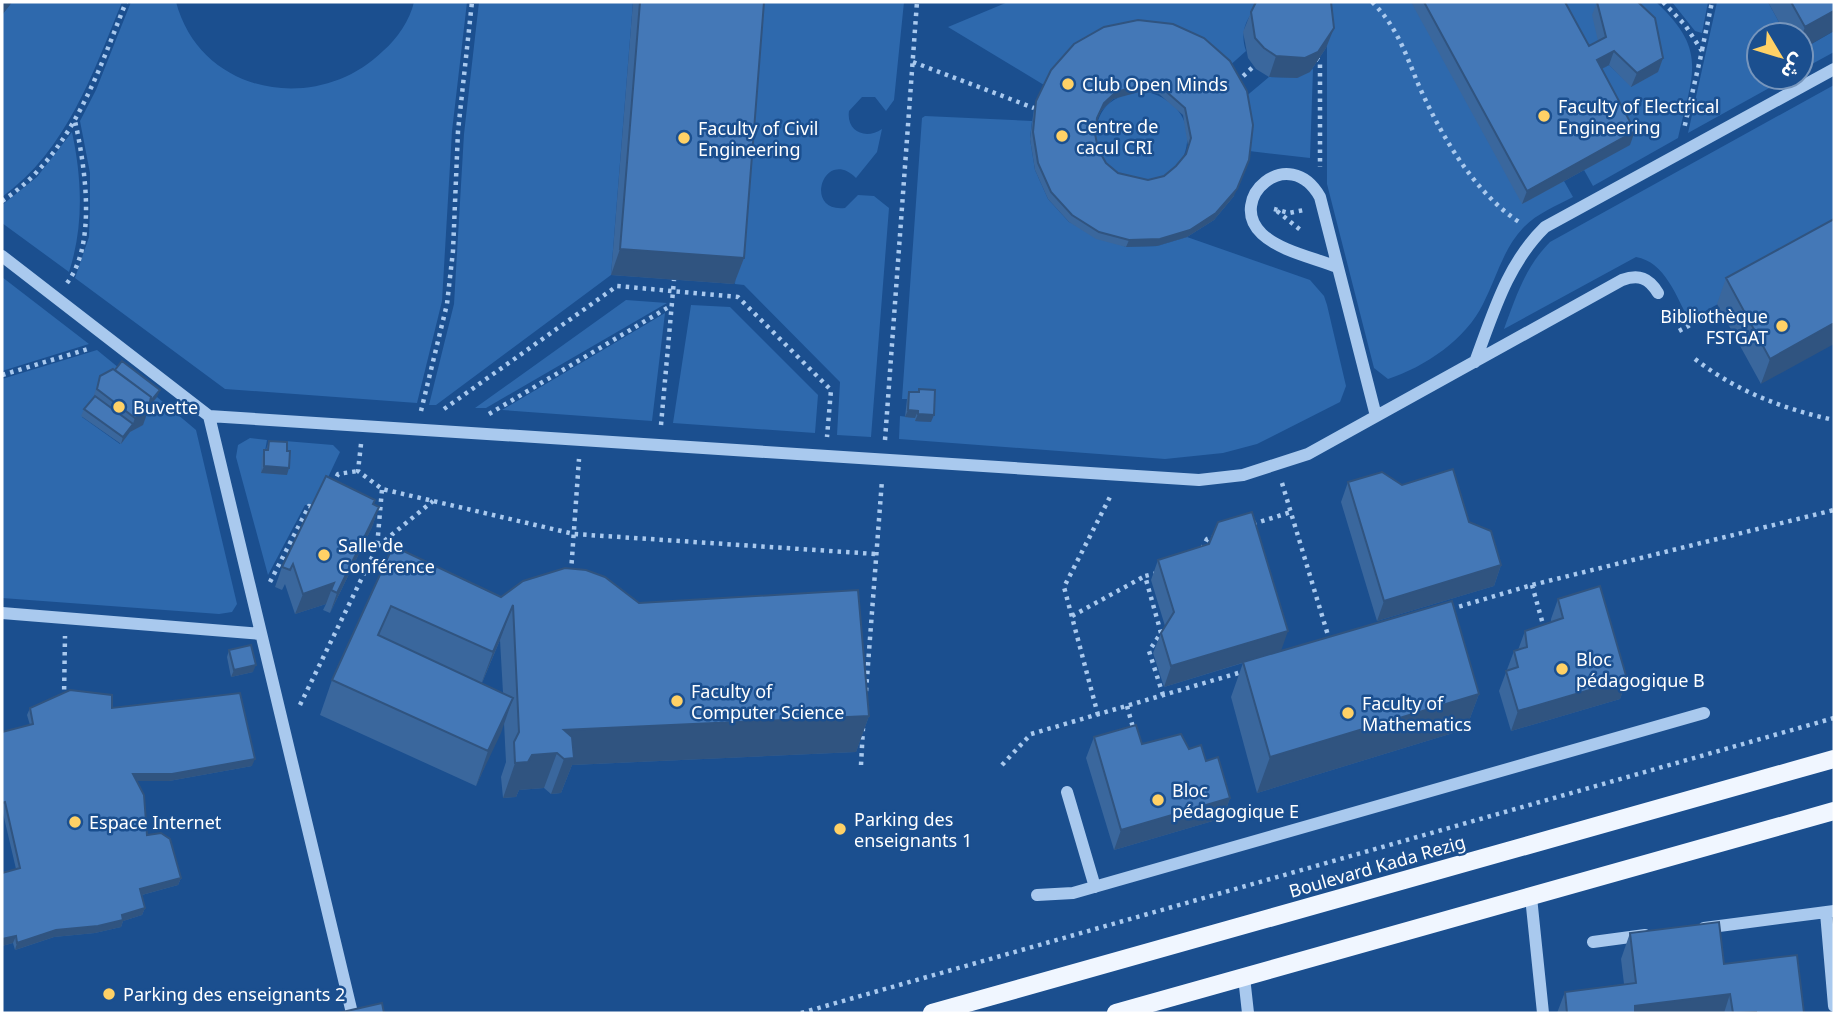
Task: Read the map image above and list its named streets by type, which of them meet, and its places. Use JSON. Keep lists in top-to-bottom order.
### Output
{
  "streets": {
    "main road": ["Boulevard Kada Rezig"]
  },
  "places": [
    "Club Open Minds",
    "Faculty of Electrical Engineering",
    "Centre de cacul CRI",
    "Faculty of Civil Engineering",
    "Bibliothèque FSTGAT",
    "Buvette",
    "Salle de Conférence",
    "Bloc pédagogique B",
    "Faculty of Computer Science",
    "Faculty of Mathematics",
    "Bloc pédagogique E",
    "Espace Internet",
    "Parking des enseignants 1",
    "Parking des enseignants 2"
  ],
  "north": "bottom right"
}
